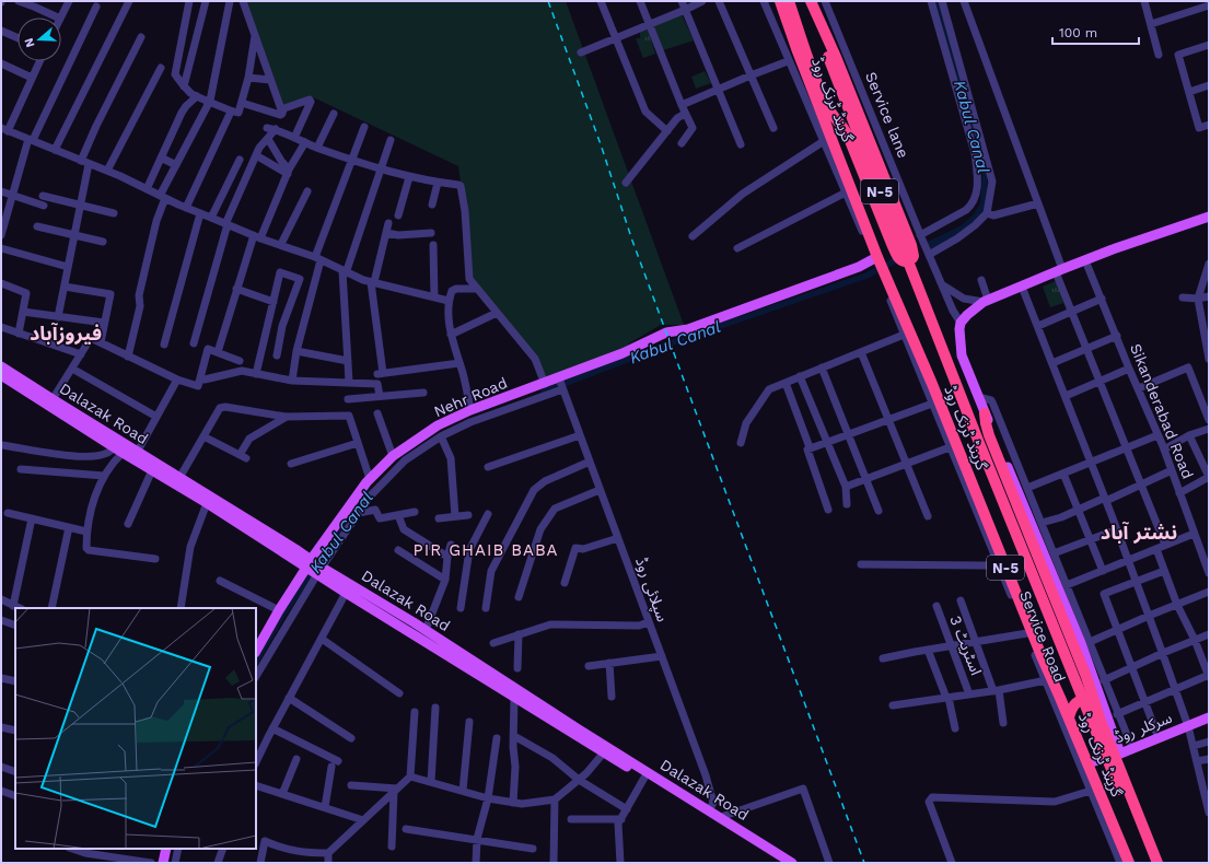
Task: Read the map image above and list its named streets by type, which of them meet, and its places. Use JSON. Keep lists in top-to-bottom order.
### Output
{
  "streets": {
    "highway": ["گرینڈ ٹرنک روڈ", "N-5"],
    "main road": ["Nehr Road", "Dalazak Road", "سرکلر روڈ"],
    "street": [
      "Service lane",
      "Sikanderabad Road",
      "سپلائی روڈ",
      "Service Road",
      "اسٹریٹ 3"
    ]
  },
  "crossings": [
    ["گرینڈ ٹرنک روڈ", "Nehr Road"],
    ["گرینڈ ٹرنک روڈ", "Service Road"],
    ["گرینڈ ٹرنک روڈ", "سرکلر روڈ"],
    ["Nehr Road", "Dalazak Road"],
    ["Nehr Road", "سپلائی روڈ"],
    ["Dalazak Road", "سپلائی روڈ"]
  ],
  "districts": ["فیروزآباد", "نشتر آباد", "PIR GHAIB BABA"],
  "water": ["Kabul Canal"],
  "scale_bar": "100 m",
  "north": "left"
}
